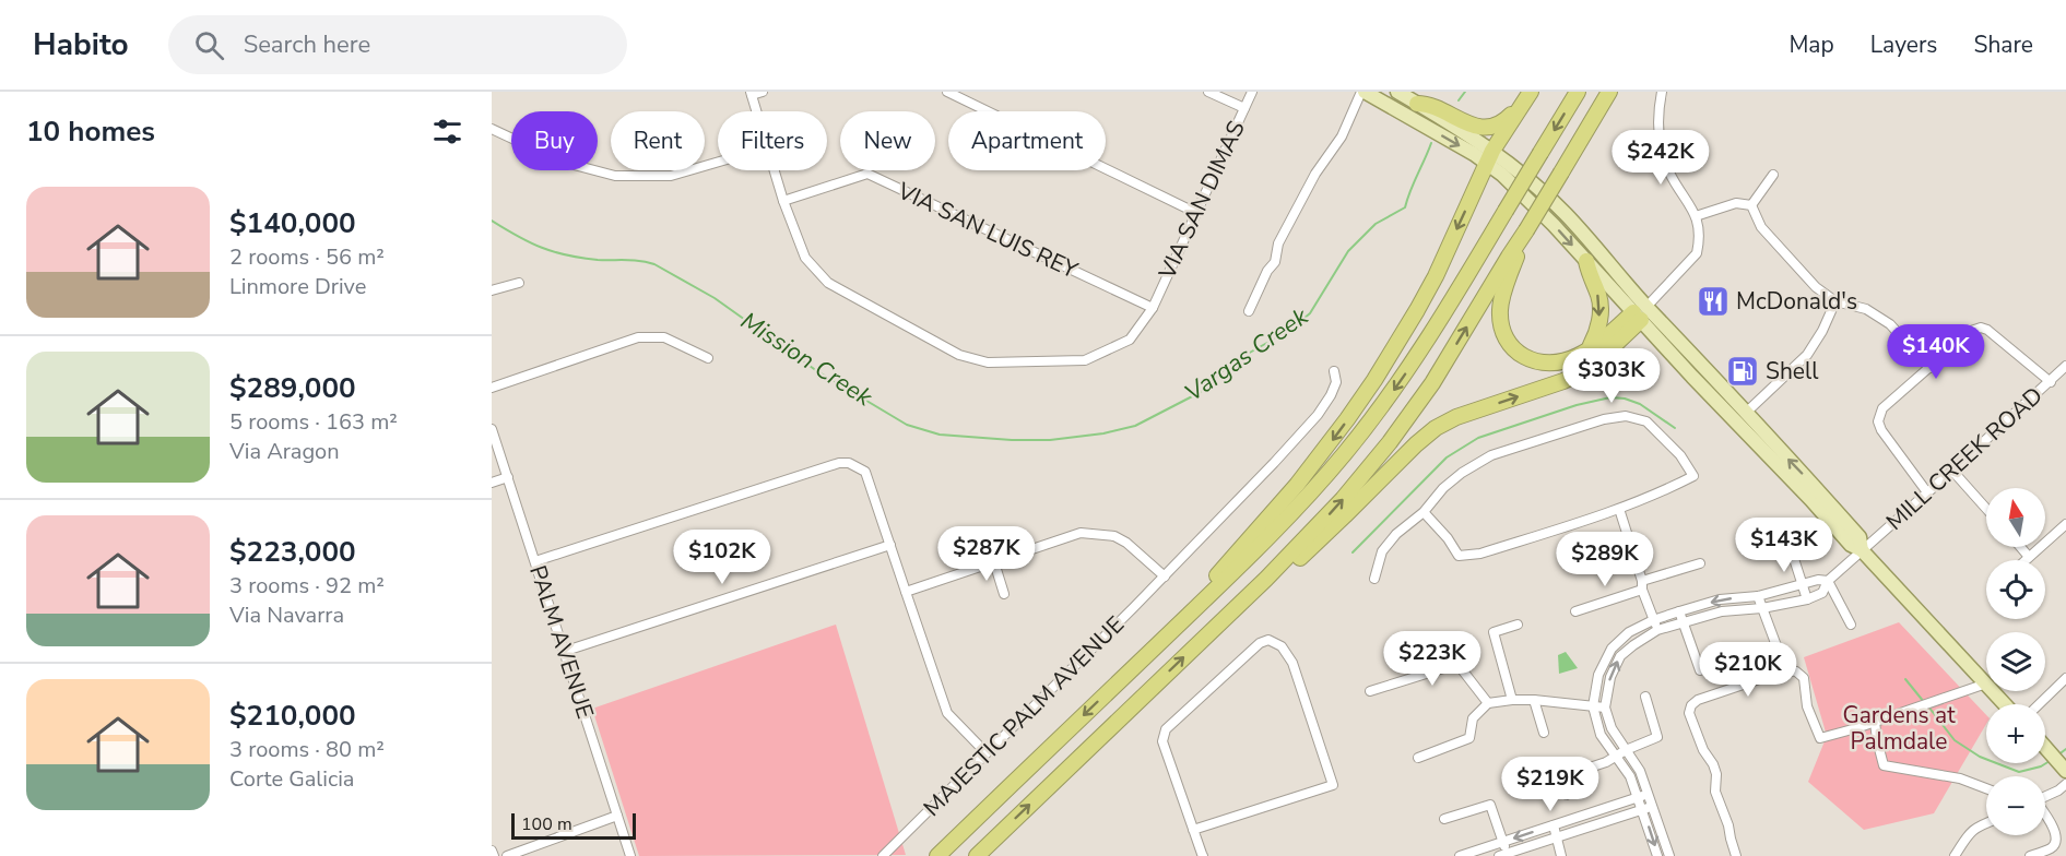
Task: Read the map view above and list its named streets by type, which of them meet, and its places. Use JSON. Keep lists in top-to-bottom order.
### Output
{
  "streets": {
    "street": [
      "VIA SAN DIMAS",
      "VIA SAN LUIS REY",
      "MILL CREEK ROAD",
      "PALM AVENUE",
      "MAJESTIC PALM AVENUE"
    ]
  },
  "crossings": [
    ["VIA SAN DIMAS", "VIA SAN LUIS REY"]
  ],
  "water": ["Vargas Creek", "Mission Creek"],
  "parks": ["Gardens at Palmdale"],
  "places": {
    "restaurant": ["McDonald's"],
    "fuel station": ["Shell"]
  },
  "scale_bar": "100 m",
  "north": "top",
  "page": {
    "header": "Habito",
    "search": "Search here",
    "nav": ["Map", "Layers", "Share"],
    "heading": "10 homes",
    "chip": [
      "Buy",
      "Rent",
      "Filters",
      "New",
      "Apartment"
    ],
    "price": [
      "$242K",
      "$140K",
      "$303K",
      "$143K",
      "$287K",
      "$102K",
      "$289K",
      "$223K",
      "$210K",
      "$219K"
    ],
    "list": [
      {
        "name": "$140,000",
        "note": "2 rooms · 56 m² · Linmore Drive"
      },
      {
        "name": "$289,000",
        "note": "5 rooms · 163 m² · Via Aragon"
      },
      {
        "name": "$223,000",
        "note": "3 rooms · 92 m² · Via Navarra"
      },
      {
        "name": "$210,000",
        "note": "3 rooms · 80 m² · Corte Galicia"
      }
    ],
    "map_buttons": ["+", "−"],
    "scale": "100 m"
  }
}
